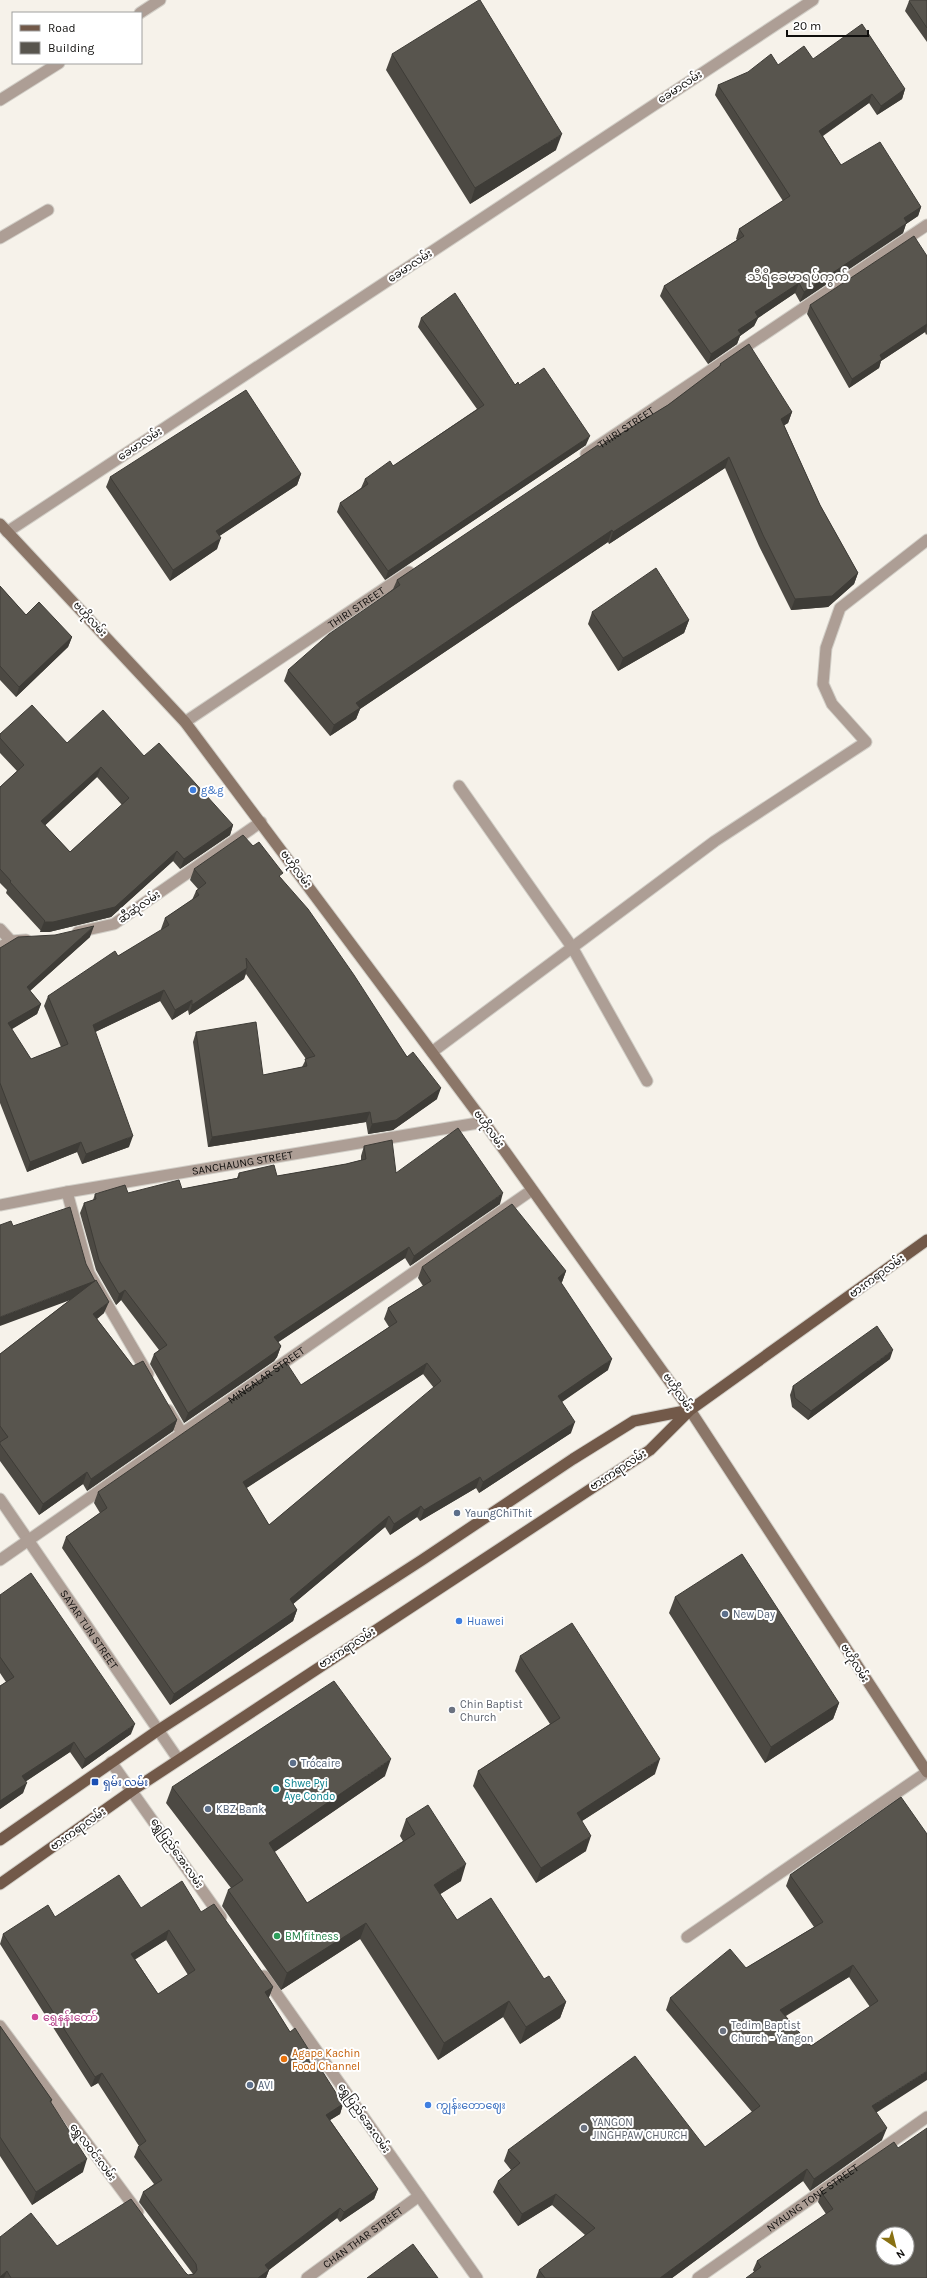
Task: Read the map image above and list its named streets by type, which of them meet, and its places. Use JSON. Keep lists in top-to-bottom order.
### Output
{
  "streets": {
    "main road": ["ဗဟိုလမ်း", "ဗားကရာလမ်း"],
    "street": [
      "ခေမာလမ်း",
      "THIRI STREET",
      "ဆီဆုံလမ်း",
      "SANCHAUNG STREET",
      "MINGALAR STREET",
      "SAYAR TUN STREET",
      "ရွှေပြည်အေးလမ်း",
      "ရွှေလဝင်းလမ်း",
      "NYAUNG TONE STREET",
      "CHAN THAR STREET"
    ]
  },
  "crossings": [
    ["ခေမာလမ်း", "ဗဟိုလမ်း"],
    ["THIRI STREET", "ဗဟိုလမ်း"],
    ["ဗဟိုလမ်း", "ဆီဆုံလမ်း"],
    ["ဗဟိုလမ်း", "SANCHAUNG STREET"],
    ["ဗဟိုလမ်း", "ဗားကရာလမ်း"],
    ["ဗဟိုလမ်း", "MINGALAR STREET"],
    ["ဗားကရာလမ်း", "SAYAR TUN STREET"],
    ["ဗားကရာလမ်း", "ရွှေပြည်အေးလမ်း"],
    ["MINGALAR STREET", "SAYAR TUN STREET"],
    ["ရွှေပြည်အေးလမ်း", "CHAN THAR STREET"]
  ],
  "districts": ["သီရိခေမာရပ်ကွက်"],
  "places": {
    "other": [
      "g&g",
      "YaungChiThit",
      "New Day",
      "Huawei",
      "Chin Baptist Church",
      "Trócaire",
      "Shwe Pyi Aye Condo",
      "KBZ Bank",
      "BM fitness",
      "ရွှေနန်းတော်",
      "Tedim Baptist Church - Yangon",
      "Agape Kachin Food Channel",
      "AVI",
      "ကျွန်းတောဈေး",
      "YANGON JINGHPAW CHURCH"
    ],
    "transit": ["ရှမ်း လမ်း"]
  },
  "legend": ["Road", "Building"],
  "scale_bar": "20 m",
  "north": "bottom right"
}
